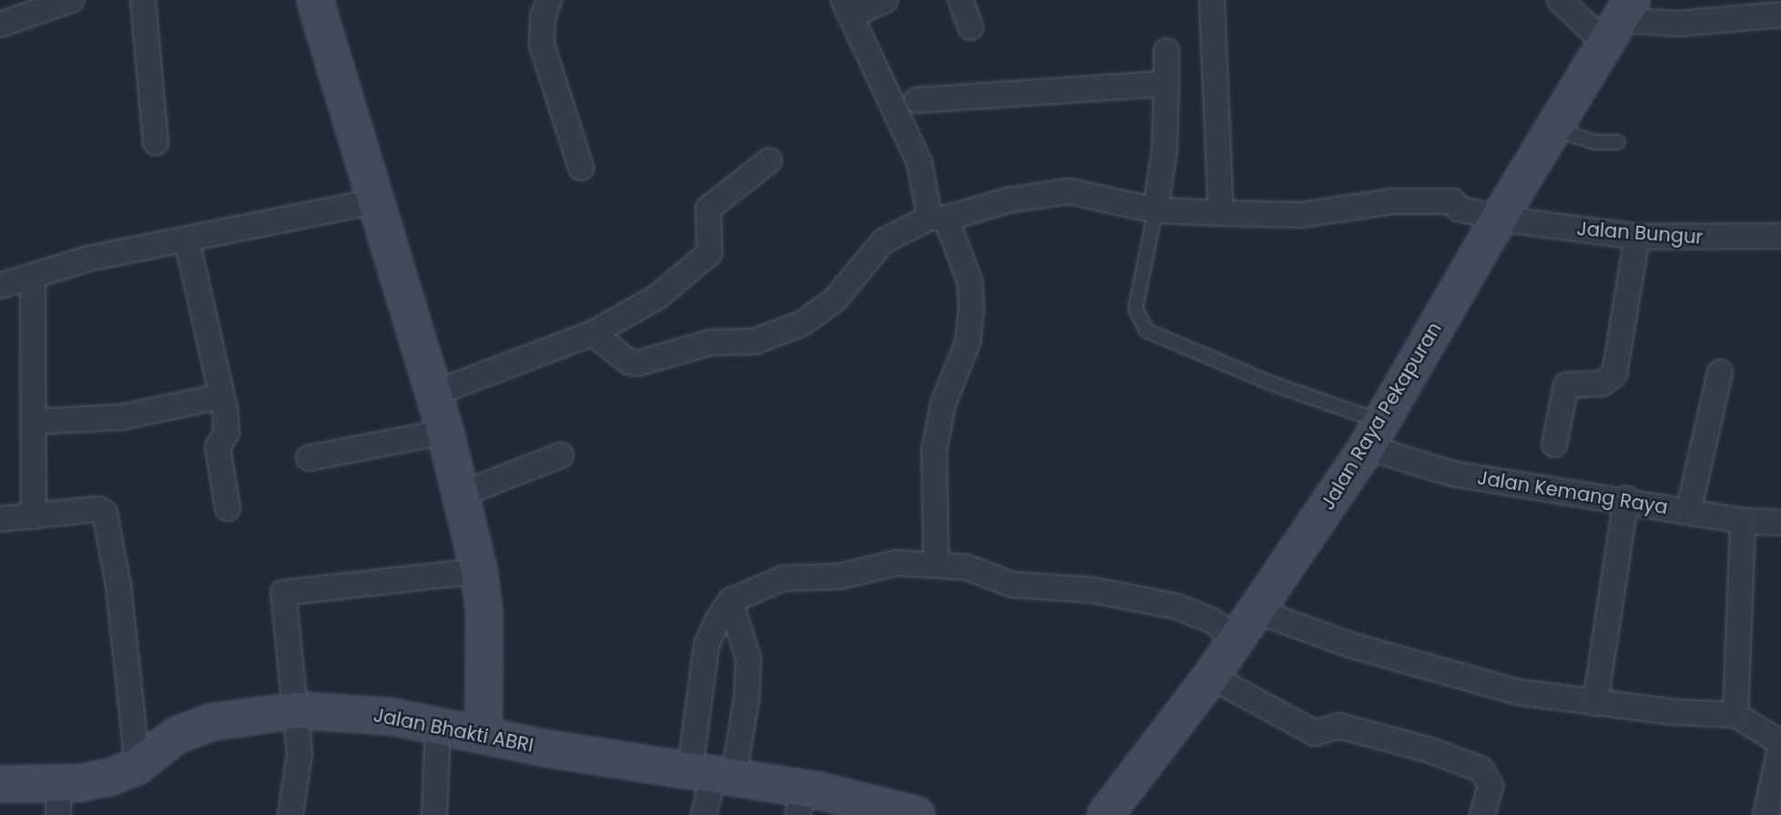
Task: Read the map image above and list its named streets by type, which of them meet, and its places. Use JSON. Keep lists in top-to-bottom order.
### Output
{
  "streets": {
    "street": [
      "Jalan Bungur",
      "Jalan Raya Pekapuran",
      "Jalan Kemang Raya",
      "Jalan Bhakti ABRI"
    ]
  },
  "crossings": [
    ["Jalan Bungur", "Jalan Raya Pekapuran"],
    ["Jalan Raya Pekapuran", "Jalan Kemang Raya"]
  ]
}
